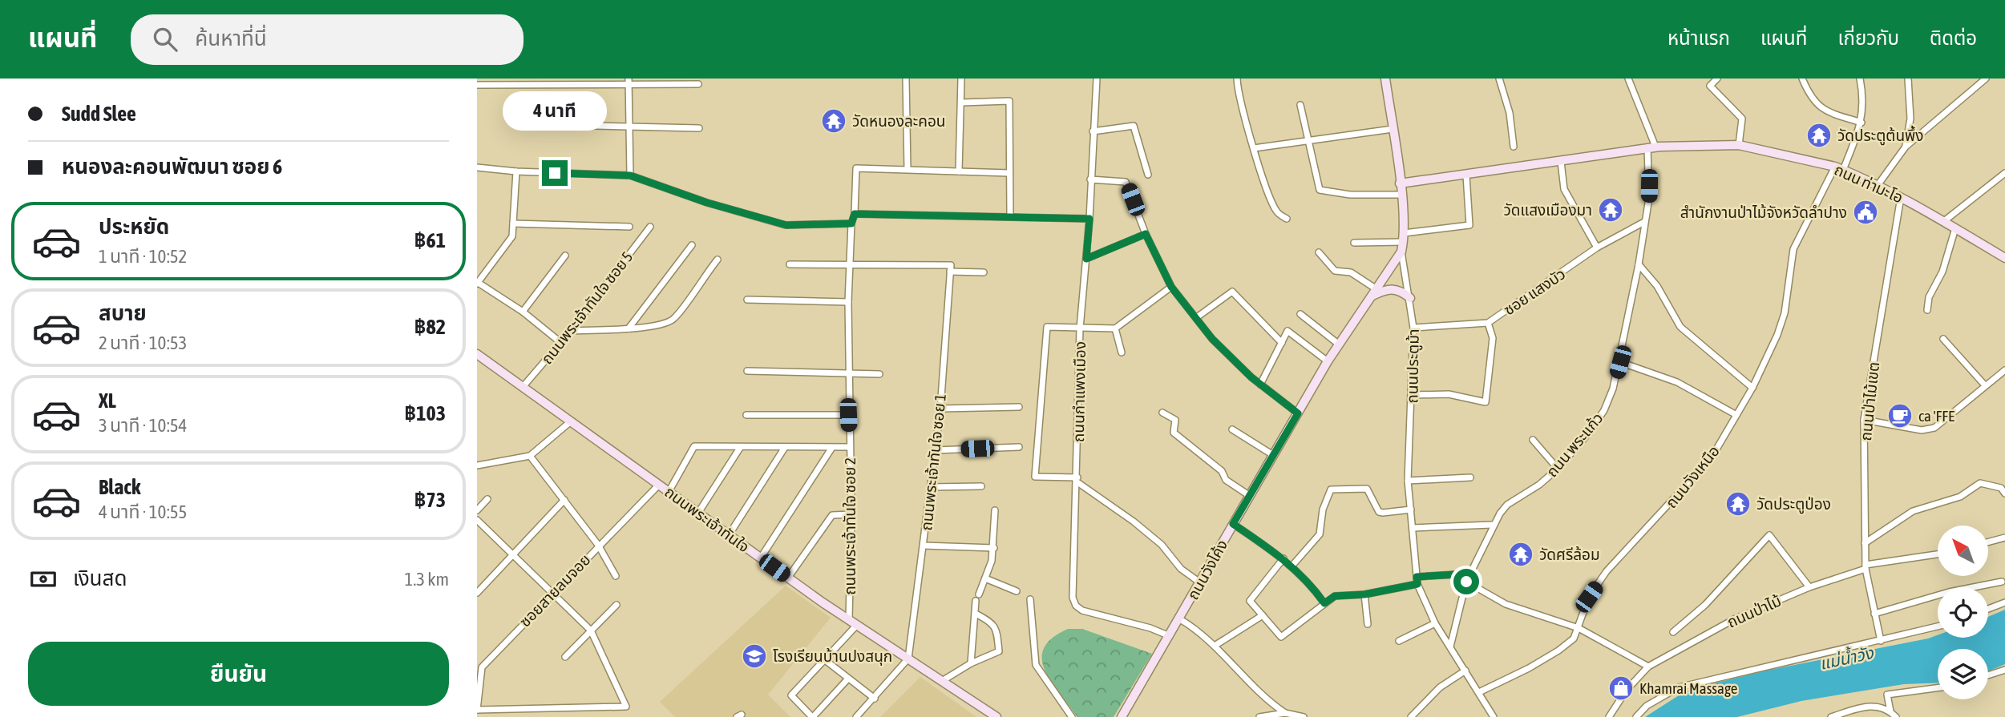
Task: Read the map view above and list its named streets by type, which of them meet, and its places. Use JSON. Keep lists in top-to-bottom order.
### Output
{
  "streets": {
    "street": [
      "ถนน ท่ามะโอ",
      "ซอย แสงบัว",
      "ถนนพระเจ้าทันใจ ซอย 5",
      "ถนนประตูม้า",
      "ถนนกำแพงเมือง",
      "ถนนป่าไม้เขต",
      "ถนน พระแก้ว",
      "ถนนพระเจ้าทันใจ ซอย 1",
      "ถนนวังเหนือ",
      "ถนนพระเจ้าทันใจ",
      "ถนนพระเจ้าทันใจ ซอย 2",
      "ถนนวังโค้ง",
      "ซอยสายลมจอย",
      "ถนนป่าไม้"
    ]
  },
  "crossings": [
    ["ถนน ท่ามะโอ", "ถนนประตูม้า"],
    ["ถนน ท่ามะโอ", "ถนนป่าไม้เขต"],
    ["ถนน ท่ามะโอ", "ถนน พระแก้ว"],
    ["ถนน ท่ามะโอ", "ถนนวังเหนือ"],
    ["ซอย แสงบัว", "ถนนประตูม้า"],
    ["ซอย แสงบัว", "ถนน พระแก้ว"],
    ["ถนนพระเจ้าทันใจ ซอย 5", "ถนนพระเจ้าทันใจ"],
    ["ถนนประตูม้า", "ถนน พระแก้ว"],
    ["ถนนประตูม้า", "ถนนวังเหนือ"],
    ["ถนนประตูม้า", "ถนนวังโค้ง"],
    ["ถนนกำแพงเมือง", "ถนนวังโค้ง"],
    ["ถนนป่าไม้เขต", "ถนนป่าไม้"],
    ["ถนนพระเจ้าทันใจ ซอย 1", "ถนนพระเจ้าทันใจ"],
    ["ถนนพระเจ้าทันใจ", "ถนนพระเจ้าทันใจ ซอย 2"],
    ["ถนนพระเจ้าทันใจ", "ซอยสายลมจอย"]
  ],
  "water": ["แม่น้ำวัง"],
  "places": {
    "temple": [
      "วัดหนองละคอน",
      "วัดประตูต้นพึ้ง",
      "วัดแสงเมืองมา",
      "วัดประตูป่อง",
      "วัดศรีล้อม"
    ],
    "public building": ["สำนักงานป่าไม้จังหวัดลำปาง"],
    "cafe": ["ca 'FFE"],
    "school or university": ["โรงเรียนบ้านปงสนุก"],
    "shop": ["Khamrai Massage"]
  },
  "north": "top left",
  "page": {
    "header": "แผนที่",
    "search": "ค้นหาที่นี่",
    "nav": [
      "หน้าแรก",
      "แผนที่",
      "เกี่ยวกับ",
      "ติดต่อ"
    ],
    "banner": ["Sudd Slee", "หนองละคอนพัฒนา ซอย 6"],
    "bubble": "4 นาที",
    "list": [
      {
        "name": "ประหยัด",
        "note": "1 นาที · 10:52",
        "value": "฿61"
      },
      {
        "name": "สบาย",
        "note": "2 นาที · 10:53",
        "value": "฿82"
      },
      {
        "name": "XL",
        "note": "3 นาที · 10:54",
        "value": "฿103"
      },
      {
        "name": "Black",
        "note": "4 นาที · 10:55",
        "value": "฿73"
      }
    ],
    "pay": ["เงินสด", "1.3 km"],
    "buttons": "ยืนยัน"
  }
}
